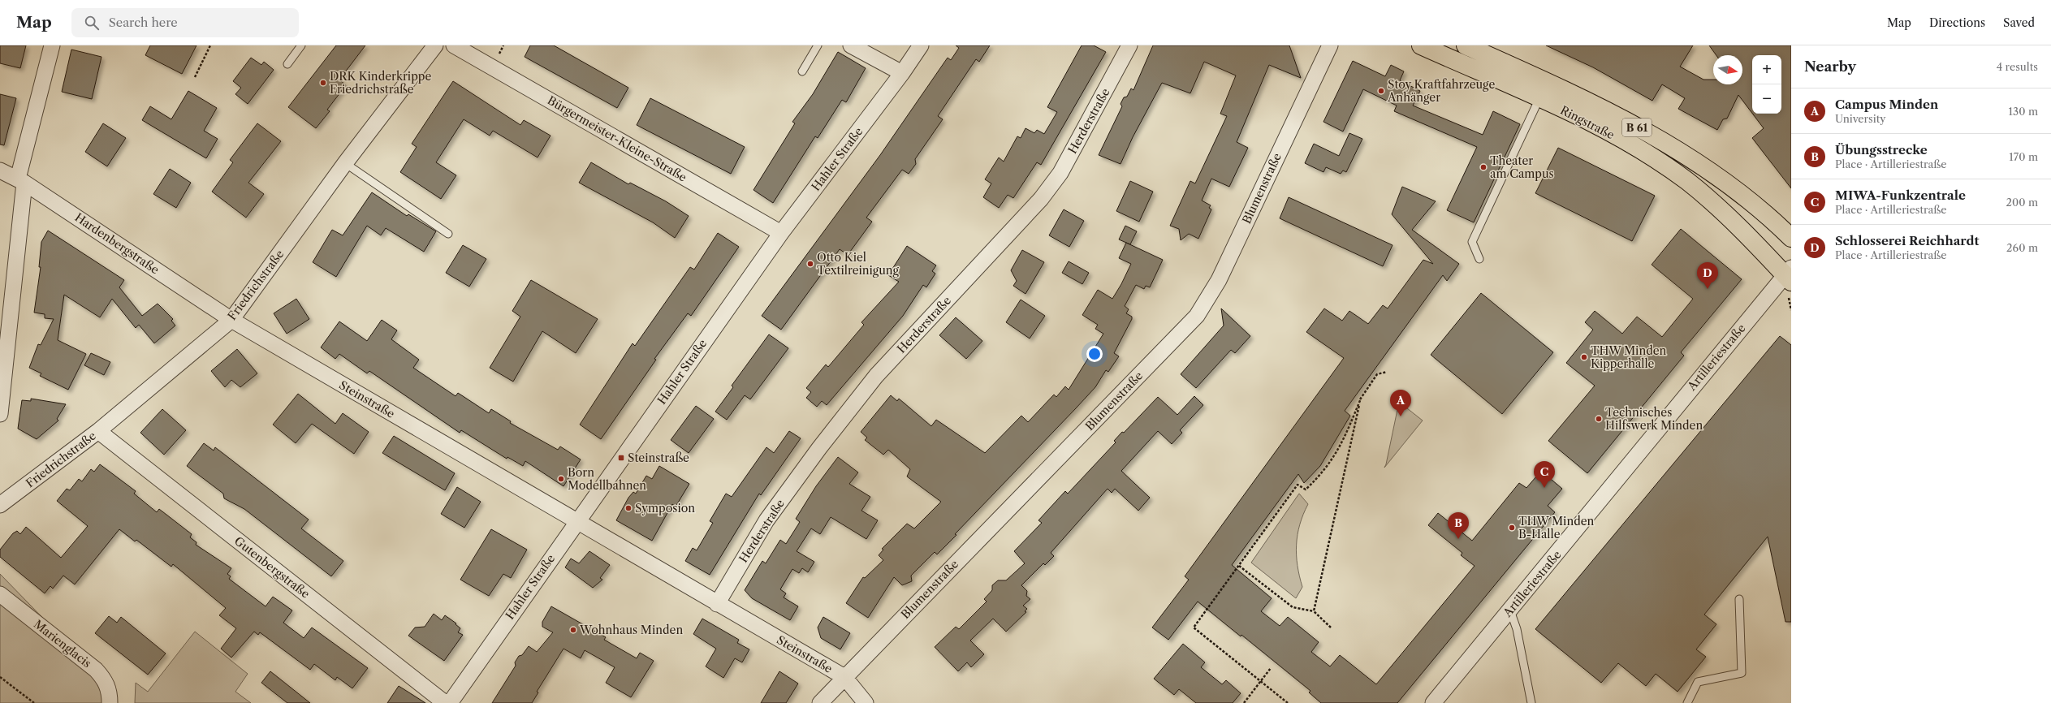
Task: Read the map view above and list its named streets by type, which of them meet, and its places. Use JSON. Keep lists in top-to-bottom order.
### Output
{
  "streets": {
    "main road": ["Ringstraße", "B 61"],
    "street": [
      "Herderstraße",
      "Bürgermeister-Kleine-Straße",
      "Hahler Straße",
      "Blumenstraße",
      "Hardenbergstraße",
      "Friedrichstraße",
      "Artilleriestraße",
      "Steinstraße",
      "Gutenbergstraße",
      "Marienglacis"
    ]
  },
  "crossings": [
    ["Herderstraße", "Steinstraße"],
    ["Ringstraße", "Artilleriestraße"],
    ["Bürgermeister-Kleine-Straße", "Hahler Straße"],
    ["Hahler Straße", "Steinstraße"],
    ["Blumenstraße", "Steinstraße"],
    ["Hardenbergstraße", "Friedrichstraße"],
    ["Hardenbergstraße", "Steinstraße"],
    ["Friedrichstraße", "Steinstraße"],
    ["Friedrichstraße", "Gutenbergstraße"]
  ],
  "places": {
    "other": [
      "DRK Kinderkrippe Friedrichstraße",
      "Stoy Kraftfahrzeuge Anhänger",
      "Theater am Campus",
      "Otto Kiel Textilreinigung",
      "THW Minden Kipperhalle",
      "Technisches Hilfswerk Minden",
      "Born Modellbahnen",
      "Symposion",
      "THW Minden B-Halle",
      "Wohnhaus Minden"
    ],
    "transit": ["Steinstraße"]
  },
  "north": "right",
  "page": {
    "header": "Map",
    "search": "Search here",
    "nav": ["Map", "Directions", "Saved"],
    "heading": ["Nearby", "4 results"],
    "map_buttons": ["+", "−"],
    "list": [
      {
        "mark": "A",
        "name": "Campus Minden",
        "note": "University",
        "value": "130 m"
      },
      {
        "mark": "B",
        "name": "Übungsstrecke",
        "note": "Place · Artilleriestraße",
        "value": "170 m"
      },
      {
        "mark": "C",
        "name": "MIWA-Funkzentrale",
        "note": "Place · Artilleriestraße",
        "value": "200 m"
      },
      {
        "mark": "D",
        "name": "Schlosserei Reichhardt",
        "note": "Place · Artilleriestraße",
        "value": "260 m"
      }
    ],
    "pins": [
      "D",
      "A",
      "C",
      "B"
    ]
  }
}
